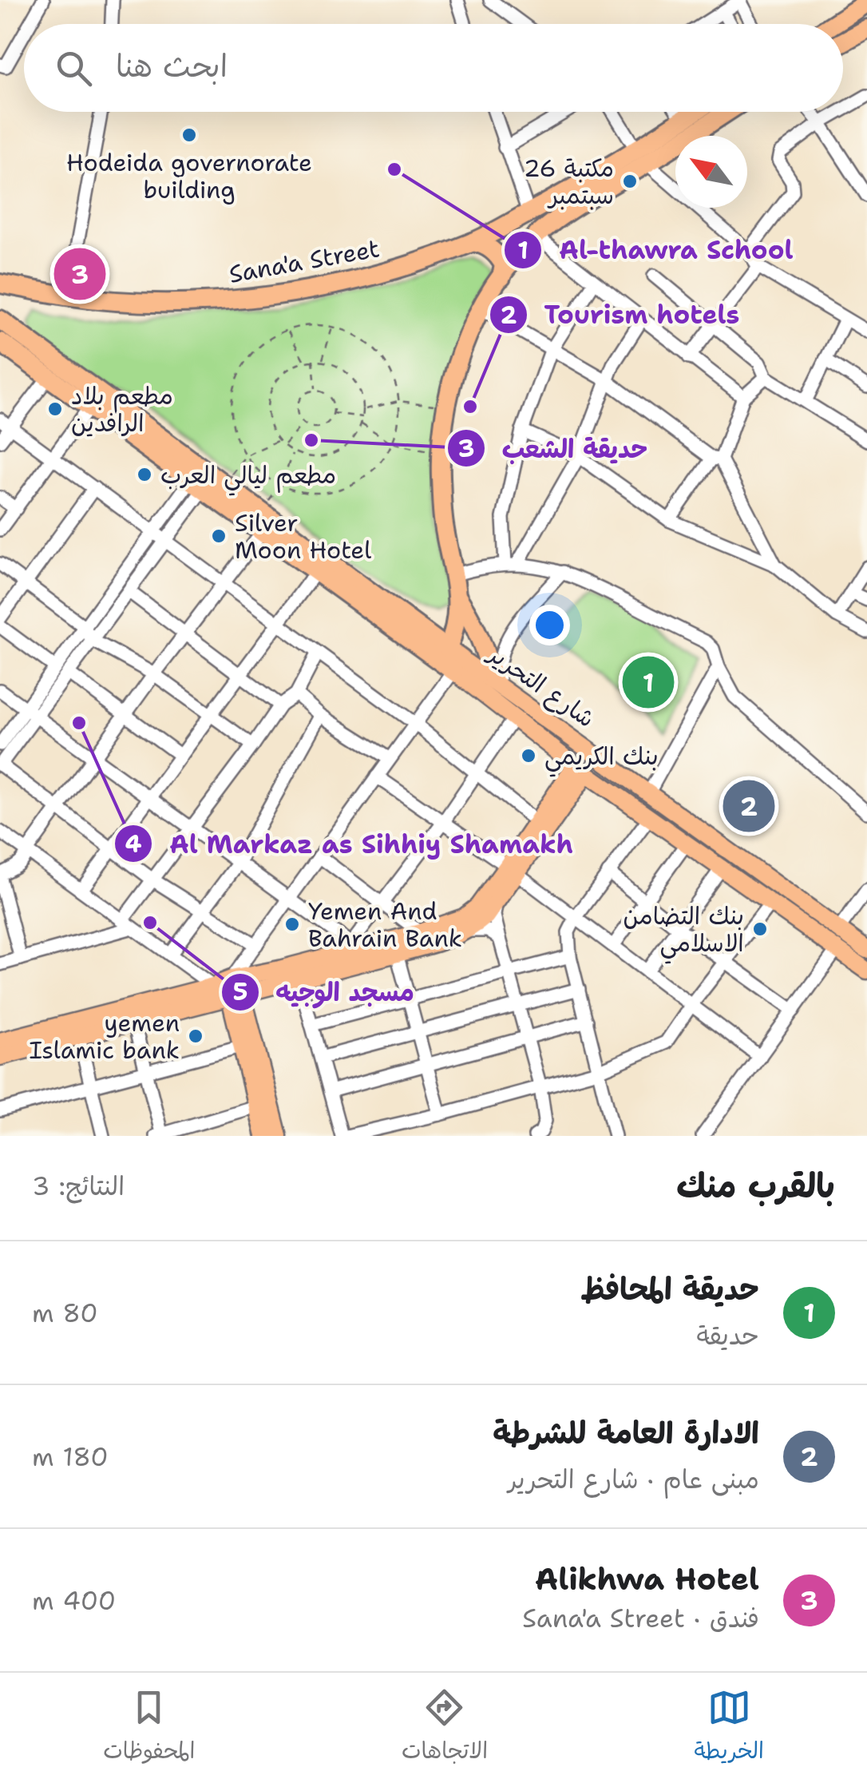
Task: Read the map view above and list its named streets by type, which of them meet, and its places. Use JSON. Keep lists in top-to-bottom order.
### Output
{
  "streets": {
    "highway": ["Sana'a Street"],
    "main road": ["شارع التحرير"]
  },
  "crossings": [
    ["Sana'a Street", "شارع التحرير"]
  ],
  "places": [
    "Hodeida governorate building",
    "Al-thawra School",
    "مكتبة 26 سبتمبر",
    "Tourism hotels",
    "مطعم بلاد الرافدين",
    "حديقة الشعب",
    "مطعم ليالي العرب",
    "Silver Moon Hotel",
    "Al Markaz as Sihhiy Shamakh",
    "بنك الكريمي",
    "مسجد الوجيه",
    "Yemen And Bahrain Bank",
    "بنك التضامن الاسلامي",
    "yemen Islamic bank"
  ],
  "north": "top left",
  "page": {
    "search": "ابحث هنا",
    "pins": ["3", "1", "2"],
    "heading": ["بالقرب منك", "النتائج: 3"],
    "list": [
      {
        "mark": "1",
        "name": "حديقة المحافظ",
        "note": "حديقة",
        "value": "80 m"
      },
      {
        "mark": "2",
        "name": "الادارة العامة للشرطة",
        "note": "مبنى عام · شارع التحرير",
        "value": "180 m"
      },
      {
        "mark": "3",
        "name": "Alikhwa Hotel",
        "note": "فندق · Sana'a Street",
        "value": "400 m"
      }
    ],
    "nav": ["الخريطة", "الاتجاهات", "المحفوظات"]
  }
}
